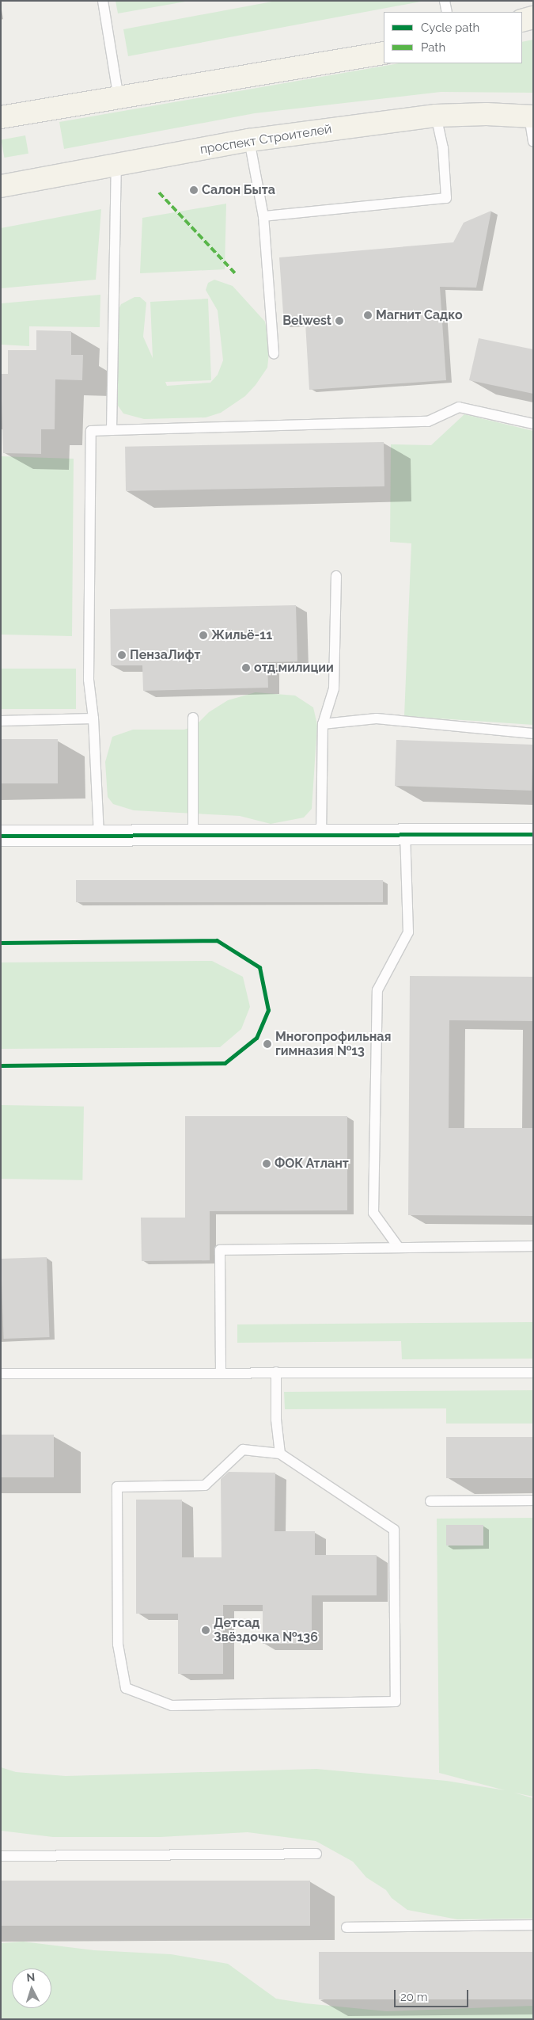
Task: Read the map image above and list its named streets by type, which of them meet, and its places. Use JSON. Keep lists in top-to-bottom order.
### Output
{
  "streets": {
    "main road": ["проспект Строителей"]
  },
  "places": [
    "Салон Быта",
    "Магнит Садко",
    "Belwest",
    "Жильё-11",
    "ПензаЛифт",
    "отд.милиции",
    "Многопрофильная гимназия №13",
    "ФОК Атлант",
    "Детсад Звёздочка №136"
  ],
  "legend": ["Cycle path", "Path"],
  "scale_bar": "20 m",
  "north": "top"
}
